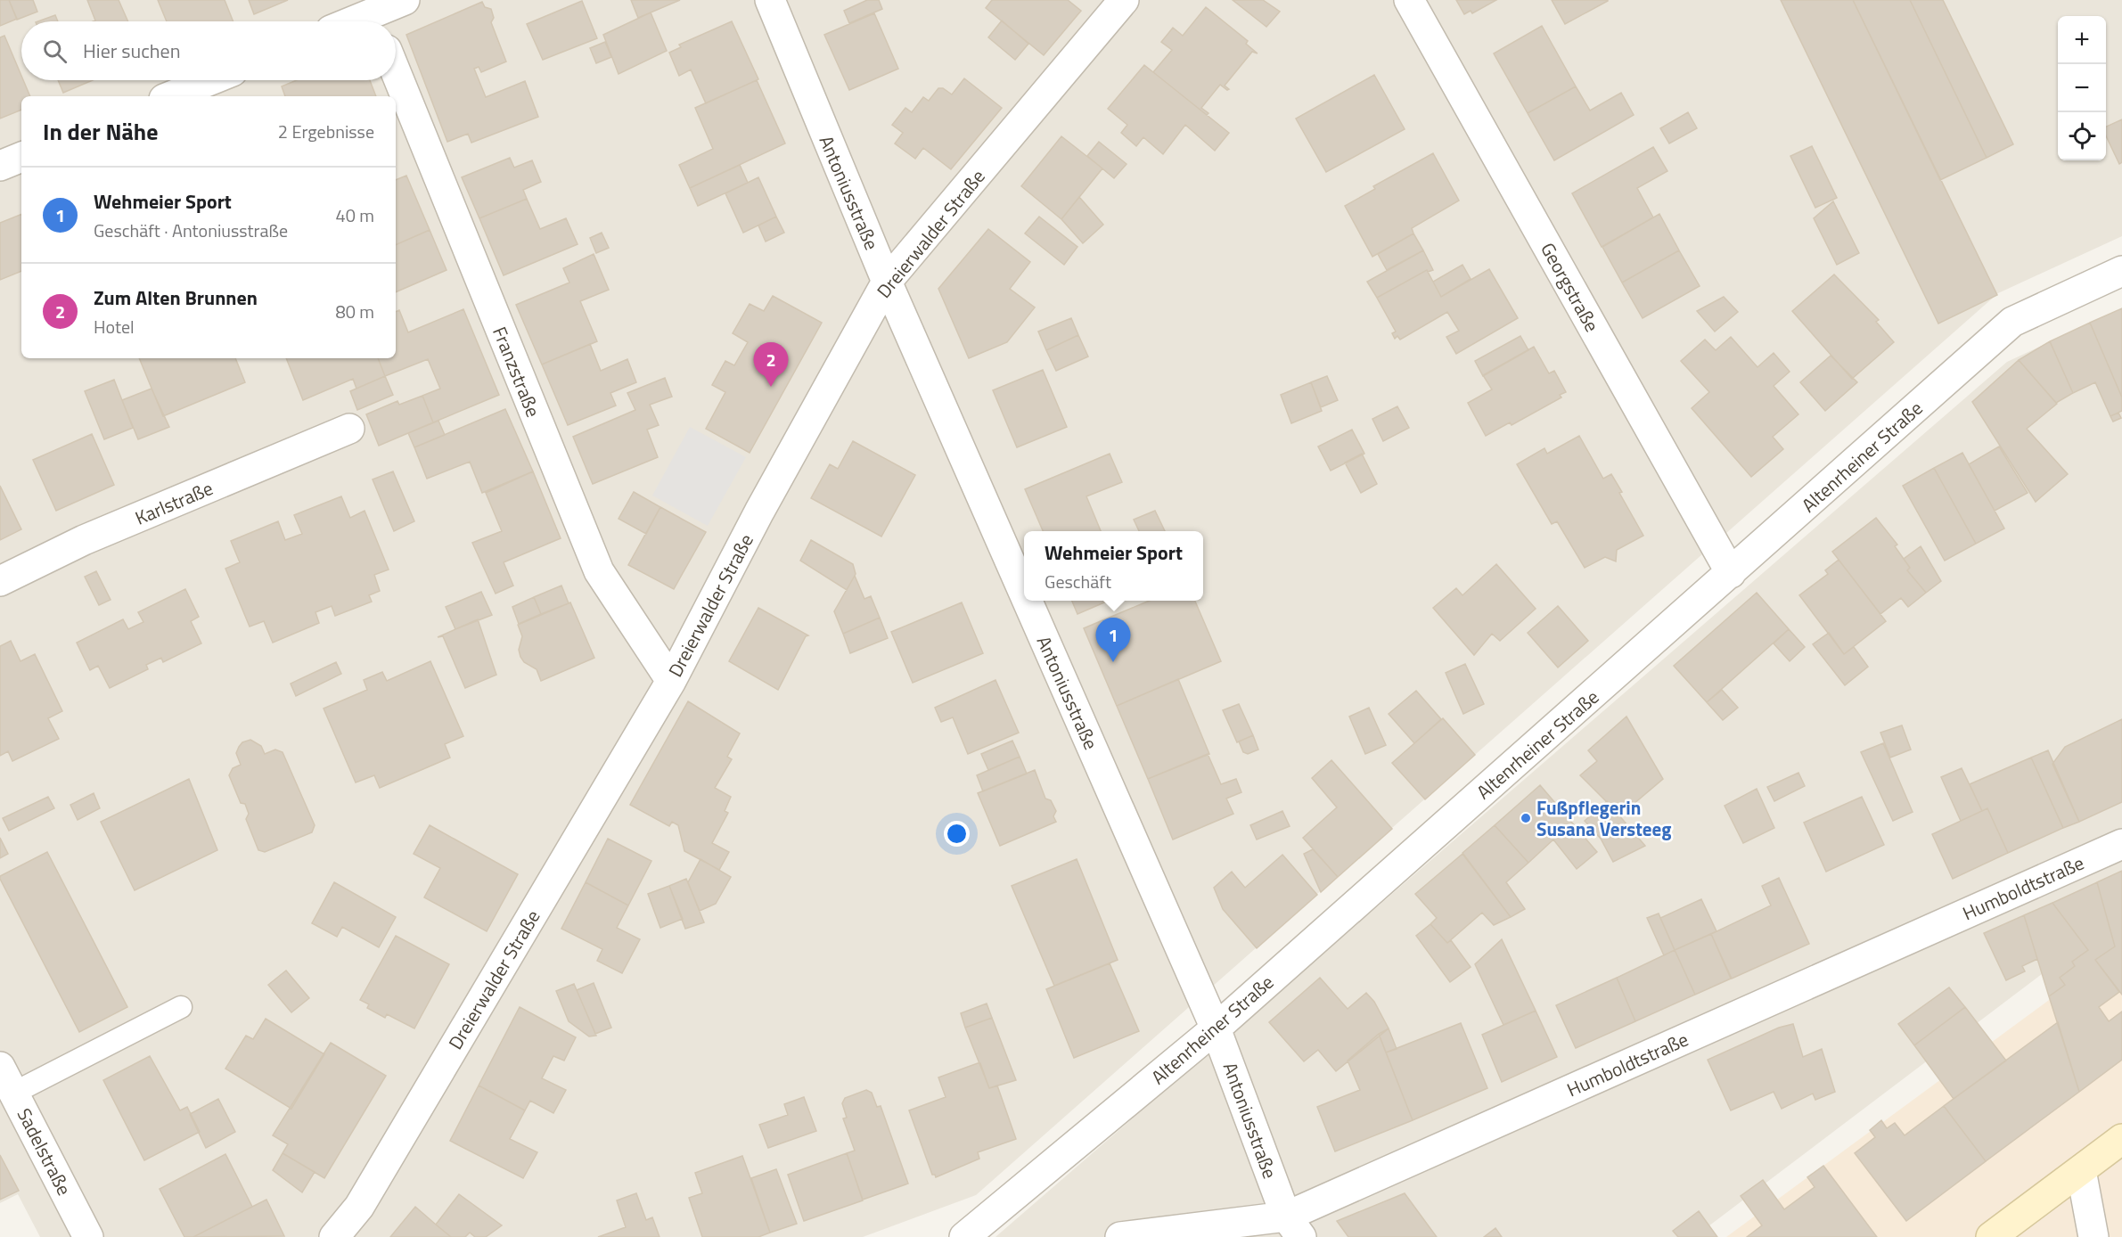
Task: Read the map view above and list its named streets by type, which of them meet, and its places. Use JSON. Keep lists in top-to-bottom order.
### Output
{
  "streets": {
    "street": [
      "Antoniusstraße",
      "Dreierwalder Straße",
      "Georgstraße",
      "Franzstraße",
      "Altenrheiner Straße",
      "Karlstraße",
      "Humboldtstraße",
      "Sadelstraße"
    ]
  },
  "crossings": [
    ["Antoniusstraße", "Dreierwalder Straße"],
    ["Antoniusstraße", "Altenrheiner Straße"],
    ["Antoniusstraße", "Humboldtstraße"],
    ["Dreierwalder Straße", "Franzstraße"],
    ["Georgstraße", "Altenrheiner Straße"]
  ],
  "places": ["Fußpflegerin Susana Versteeg"],
  "page": {
    "map_buttons": ["+", "−"],
    "search": "Hier suchen",
    "heading": ["In der Nähe", "2 Ergebnisse"],
    "list": [
      {
        "mark": "1",
        "name": "Wehmeier Sport",
        "note": "Geschäft · Antoniusstraße",
        "value": "40 m"
      },
      {
        "mark": "2",
        "name": "Zum Alten Brunnen",
        "note": "Hotel",
        "value": "80 m"
      }
    ],
    "pins": ["2", "1"],
    "popup": ["Wehmeier Sport", "Geschäft"]
  }
}
